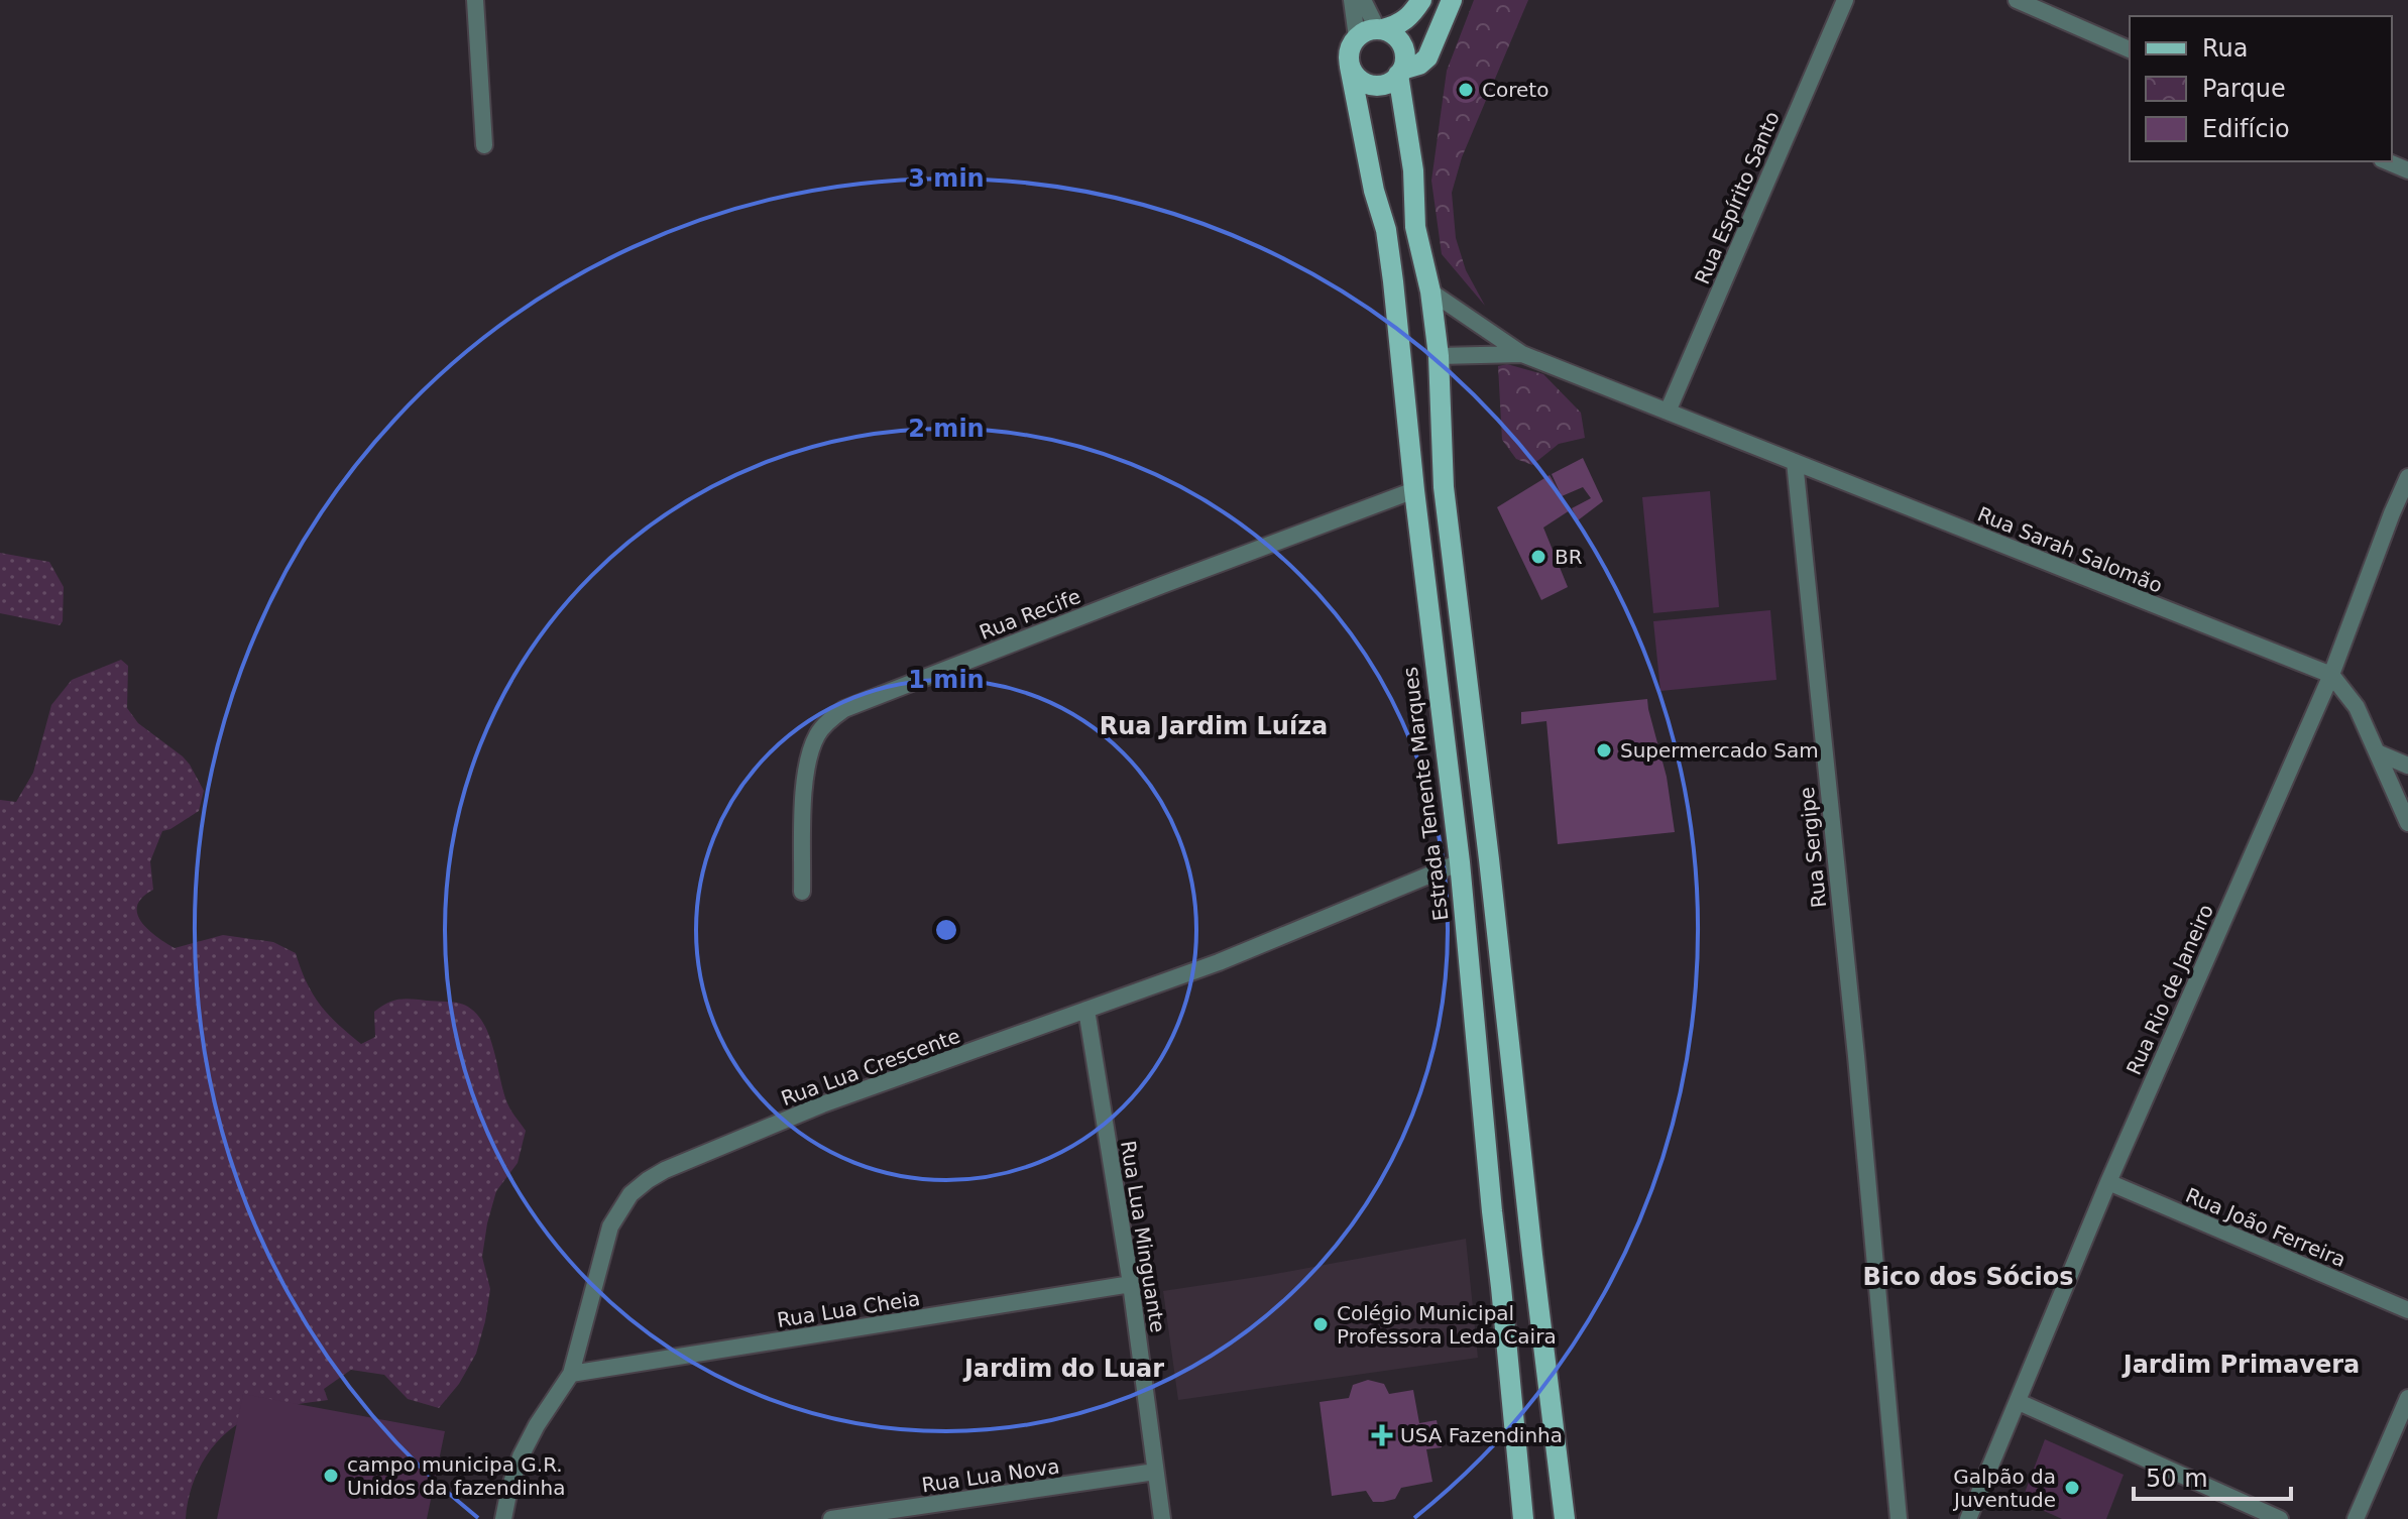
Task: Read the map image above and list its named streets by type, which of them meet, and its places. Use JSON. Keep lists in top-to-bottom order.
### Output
{
  "streets": {
    "main road": ["Estrada Tenente Marques"],
    "street": [
      "Rua Espírito Santo",
      "Rua Sarah Salomão",
      "Rua Recife",
      "Rua Sergipe",
      "Rua Rio de Janeiro",
      "Rua Lua Crescente",
      "Rua João Ferreira",
      "Rua Lua Minguante",
      "Rua Lua Cheia",
      "Rua Lua Nova"
    ]
  },
  "crossings": [
    ["Rua Sarah Salomão", "Rua Sergipe"],
    ["Rua Sarah Salomão", "Rua Rio de Janeiro"],
    ["Rua Recife", "Estrada Tenente Marques"],
    ["Estrada Tenente Marques", "Rua Lua Crescente"],
    ["Rua Rio de Janeiro", "Rua João Ferreira"],
    ["Rua Lua Crescente", "Rua Lua Minguante"],
    ["Rua Lua Crescente", "Rua Lua Cheia"],
    ["Rua Lua Minguante", "Rua Lua Cheia"],
    ["Rua Lua Minguante", "Rua Lua Nova"]
  ],
  "districts": [
    "Rua Jardim Luíza",
    "Bico dos Sócios",
    "Jardim Primavera",
    "Jardim do Luar"
  ],
  "places": {
    "other": [
      "Coreto",
      "BR",
      "Supermercado Sam",
      "Colégio Municipal Professora Leda Caira",
      "campo municipa G.R. Unidos da fazendinha",
      "Galpão da Juventude"
    ],
    "health": ["USA Fazendinha"]
  },
  "legend": ["Rua", "Parque", "Edifício"],
  "scale_bar": "50 m",
  "rings": ["3 min", "2 min", "1 min"]
}
